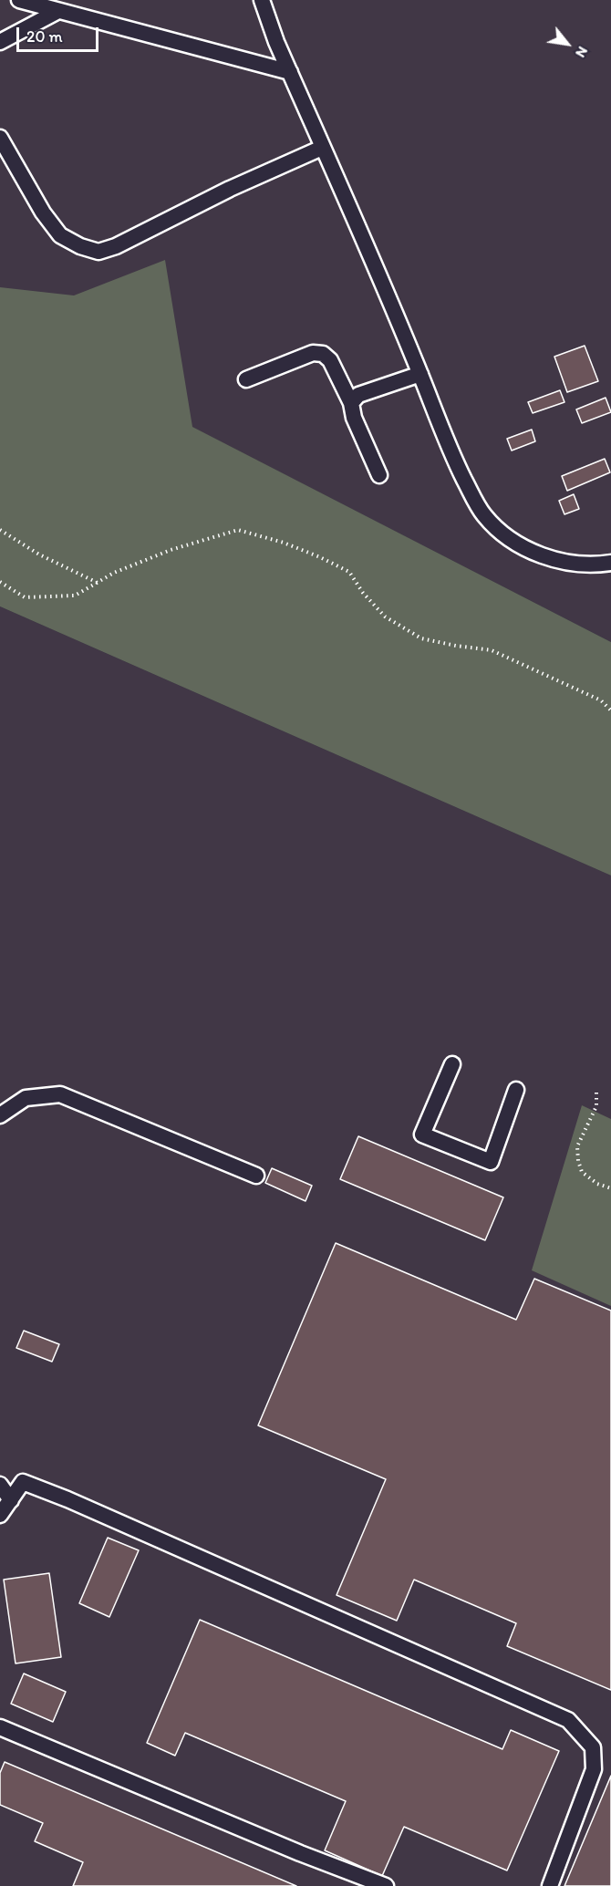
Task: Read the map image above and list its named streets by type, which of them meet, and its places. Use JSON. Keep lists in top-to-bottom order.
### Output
{
  "scale_bar": "20 m",
  "north": "bottom right"
}
